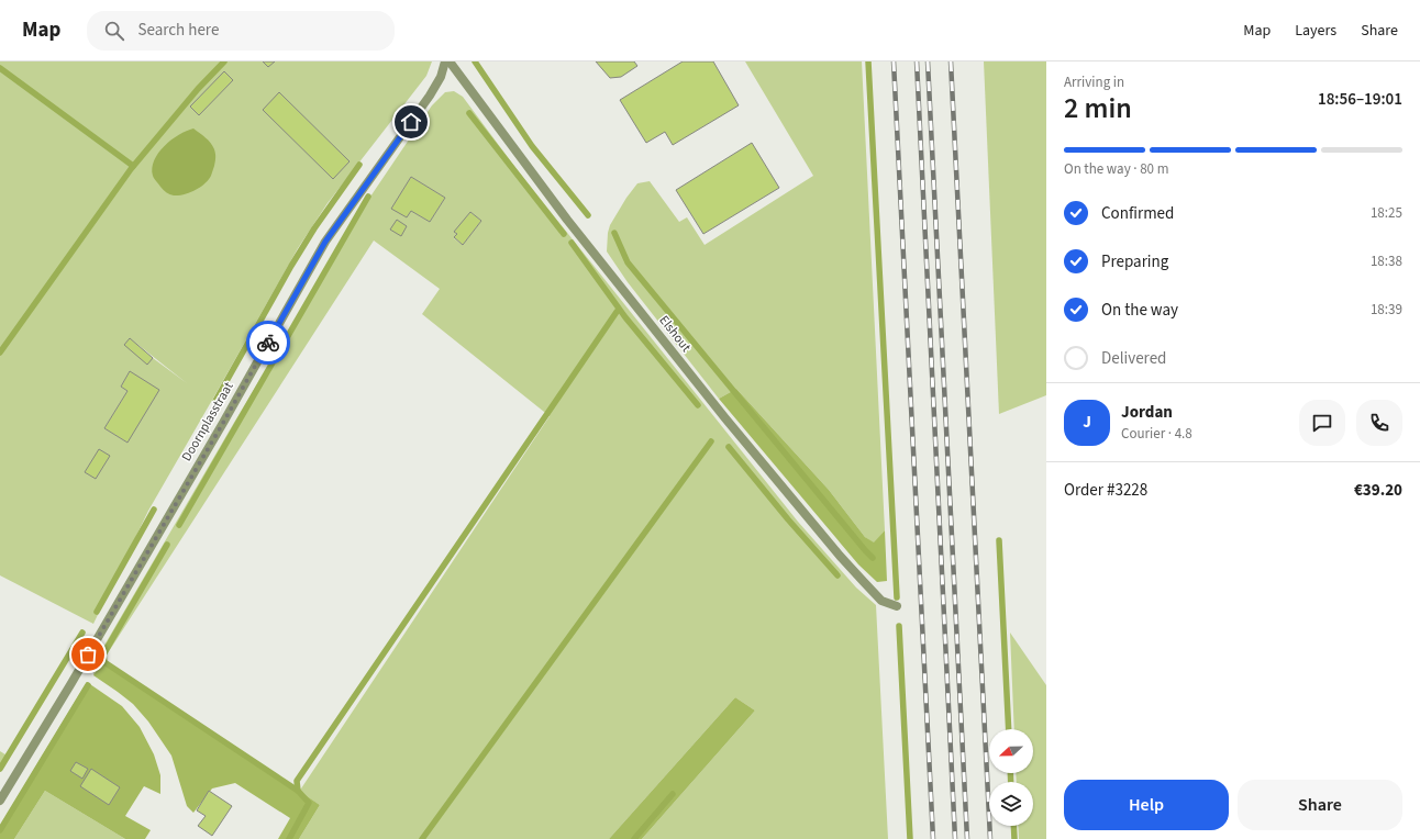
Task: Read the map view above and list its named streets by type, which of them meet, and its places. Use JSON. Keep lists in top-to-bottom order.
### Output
{
  "streets": {
    "street": ["Elshout", "Doornplasstraat"]
  },
  "north": "left",
  "page": {
    "header": "Map",
    "search": "Search here",
    "nav": ["Map", "Layers", "Share"],
    "heading": ["2 min", "Arriving in", "18:56–19:01"],
    "panel": [
      "Jordan",
      "Courier · 4.8",
      "Order #3228",
      "€39.20"
    ],
    "bar": "On the way · 80 m",
    "list": [
      ["Confirmed", "18:25"],
      ["Preparing", "18:38"],
      ["On the way", "18:39"],
      "Delivered"
    ],
    "round": "J",
    "buttons": ["Help", "Share"]
  }
}
